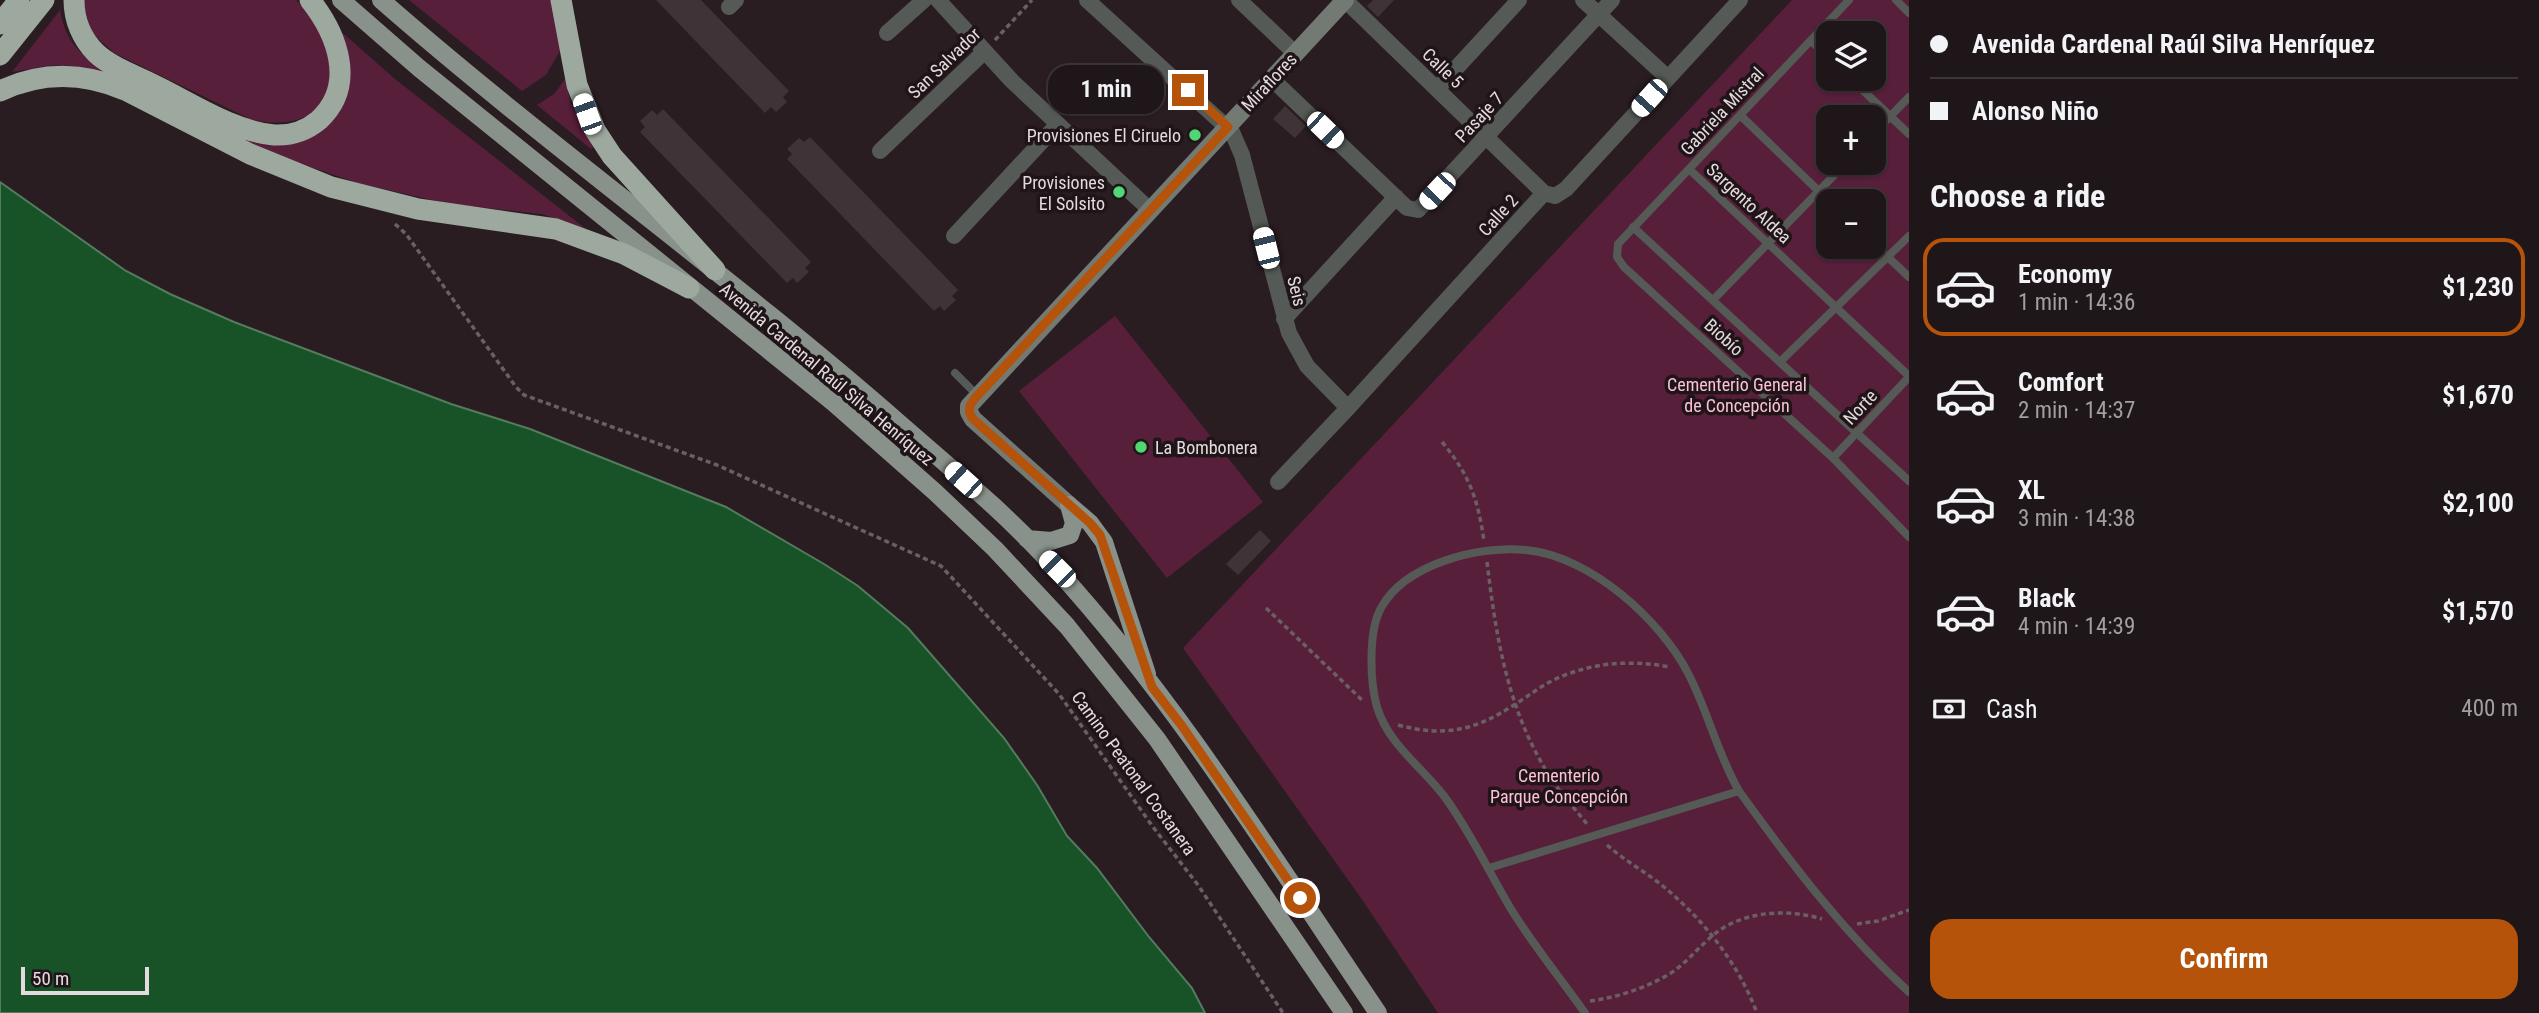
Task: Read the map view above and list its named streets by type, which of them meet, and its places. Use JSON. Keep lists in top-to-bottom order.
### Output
{
  "streets": {
    "main road": ["Avenida Cardenal Raúl Silva Henríquez"],
    "street": [
      "San Salvador",
      "Calle 5",
      "Miraflores",
      "Pasaje 7",
      "Calle 2",
      "Seis"
    ],
    "lane": [
      "Gabriela Mistral",
      "Sargento Aldea",
      "Biobío",
      "Norte"
    ],
    "path": ["Camino Peatonal Costanera"]
  },
  "crossings": [
    ["Calle 5", "Miraflores"],
    ["Calle 5", "Pasaje 7"],
    ["Calle 5", "Calle 2"],
    ["Miraflores", "Seis"],
    ["Gabriela Mistral", "Sargento Aldea"],
    ["Gabriela Mistral", "Biobío"],
    ["Sargento Aldea", "Norte"],
    ["Calle 2", "Seis"],
    ["Biobío", "Norte"]
  ],
  "parks": ["Cementerio General de Concepción", "Cementerio Parque Concepción"],
  "places": ["Provisiones El Ciruelo", "Provisiones El Solsito", "La Bombonera"],
  "scale_bar": "50 m",
  "page": {
    "banner": ["Avenida Cardenal Raúl Silva Henríquez", "Alonso Niño"],
    "map_buttons": ["+", "−"],
    "bubble": "1 min",
    "heading": "Choose a ride",
    "list": [
      {
        "name": "Economy",
        "note": "1 min · 14:36",
        "value": "$1,230"
      },
      {
        "name": "Comfort",
        "note": "2 min · 14:37",
        "value": "$1,670"
      },
      {
        "name": "XL",
        "note": "3 min · 14:38",
        "value": "$2,100"
      },
      {
        "name": "Black",
        "note": "4 min · 14:39",
        "value": "$1,570"
      }
    ],
    "pay": ["Cash", "400 m"],
    "buttons": "Confirm",
    "scale": "50 m"
  }
}
